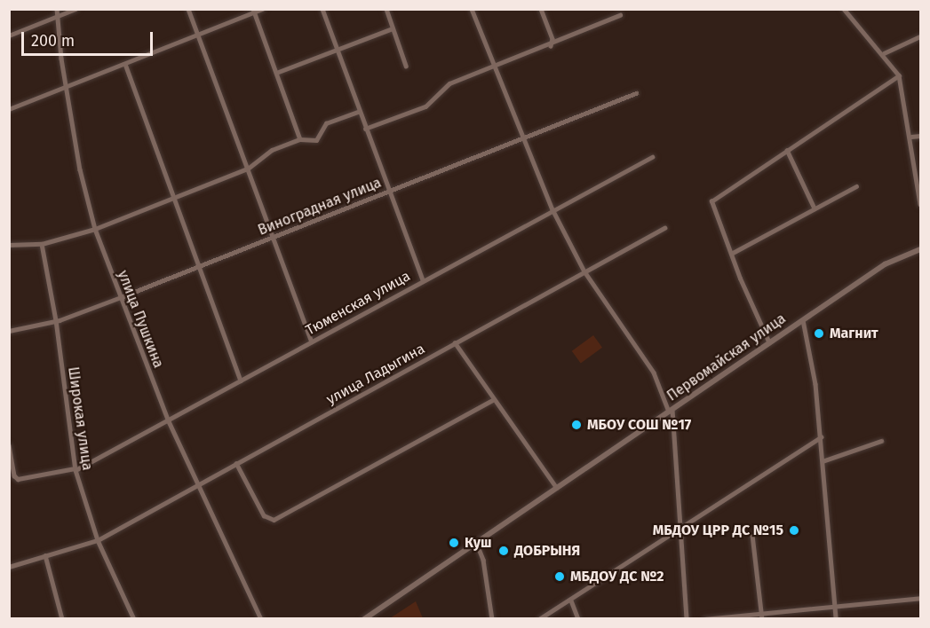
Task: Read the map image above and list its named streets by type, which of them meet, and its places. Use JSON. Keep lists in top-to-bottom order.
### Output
{
  "streets": {
    "street": [
      "Виноградная улица",
      "Тюменская улица",
      "улица Пушкина",
      "Первомайская улица",
      "улица Ладыгина",
      "Широкая улица"
    ]
  },
  "crossings": [
    ["Виноградная улица", "улица Пушкина"],
    ["Виноградная улица", "Широкая улица"],
    ["Тюменская улица", "улица Пушкина"],
    ["Тюменская улица", "Широкая улица"],
    ["улица Пушкина", "улица Ладыгина"],
    ["улица Ладыгина", "Широкая улица"]
  ],
  "places": [
    "Магнит",
    "МБОУ СОШ №17",
    "МБДОУ ЦРР ДС №15",
    "Куш",
    "ДОБРЫНЯ",
    "МБДОУ ДС №2"
  ],
  "scale_bar": "200 m"
}
